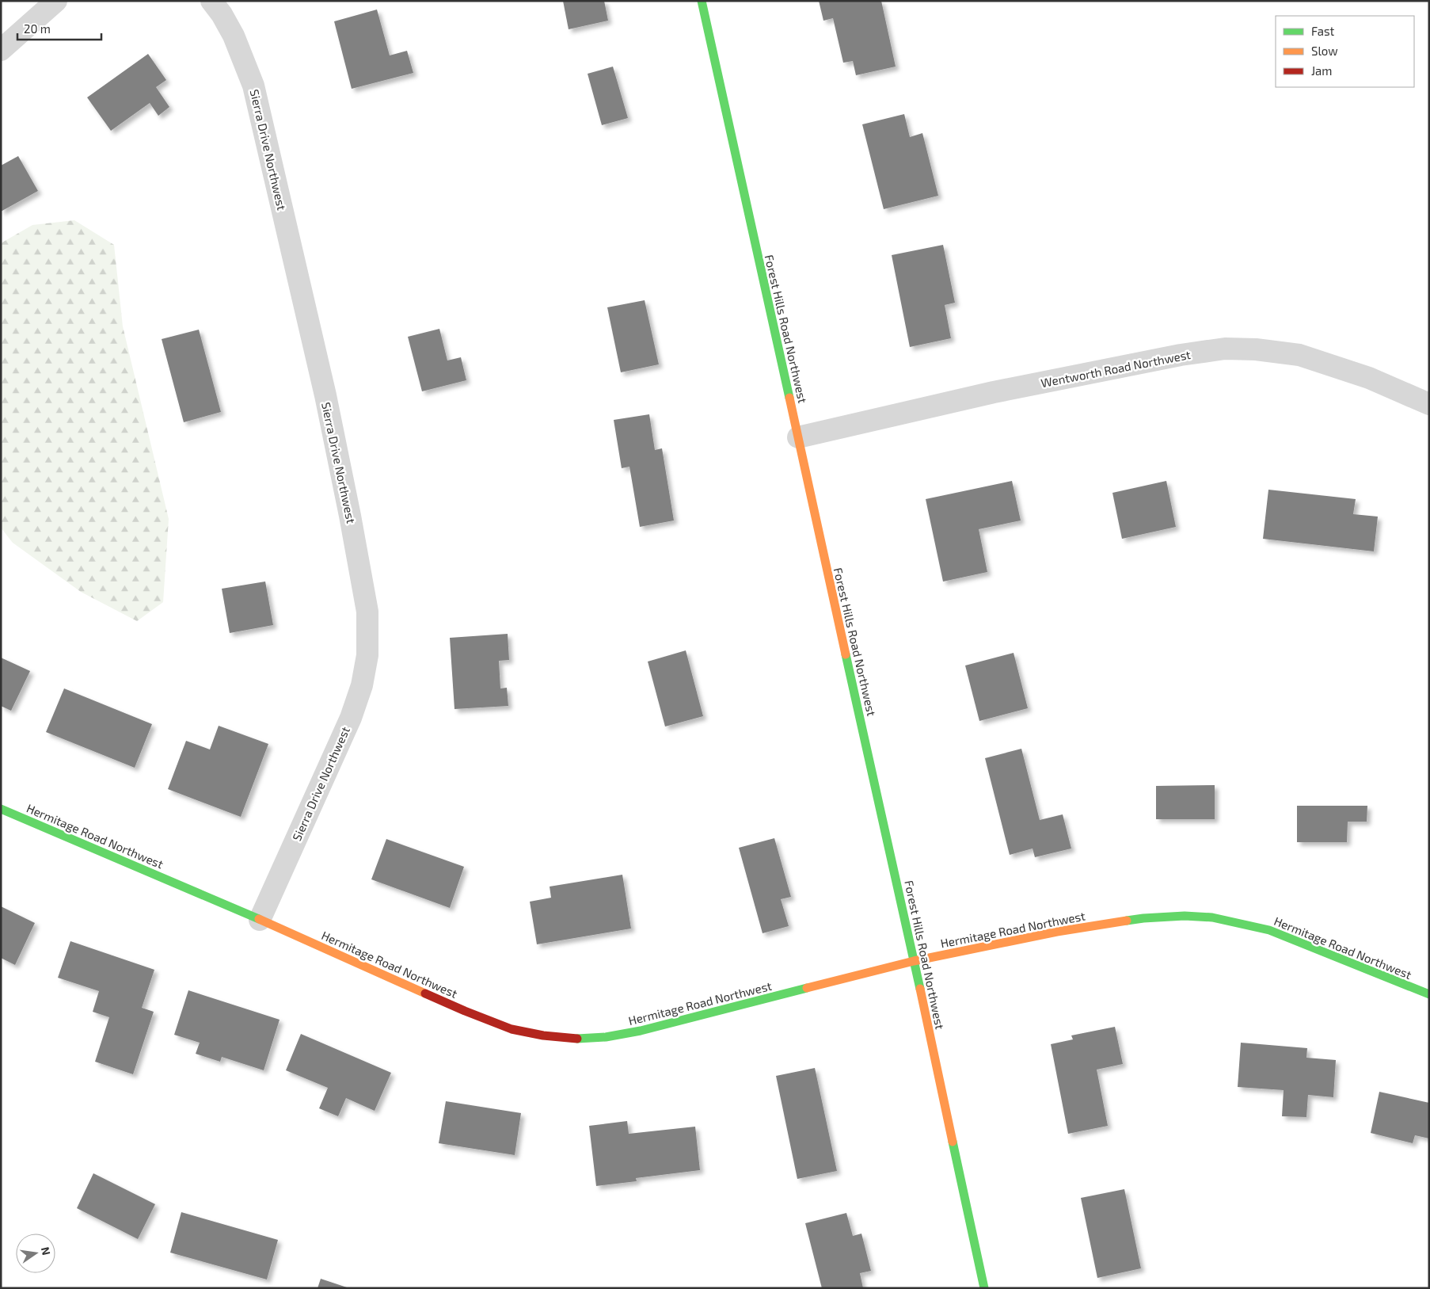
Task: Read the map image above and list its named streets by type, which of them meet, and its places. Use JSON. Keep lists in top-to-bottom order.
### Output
{
  "streets": {
    "street": [
      "Sierra Drive Northwest",
      "Forest Hills Road Northwest",
      "Wentworth Road Northwest",
      "Hermitage Road Northwest"
    ]
  },
  "crossings": [
    ["Sierra Drive Northwest", "Hermitage Road Northwest"],
    ["Forest Hills Road Northwest", "Wentworth Road Northwest"],
    ["Forest Hills Road Northwest", "Hermitage Road Northwest"]
  ],
  "legend": ["Fast", "Slow", "Jam"],
  "scale_bar": "20 m",
  "north": "right"
}
